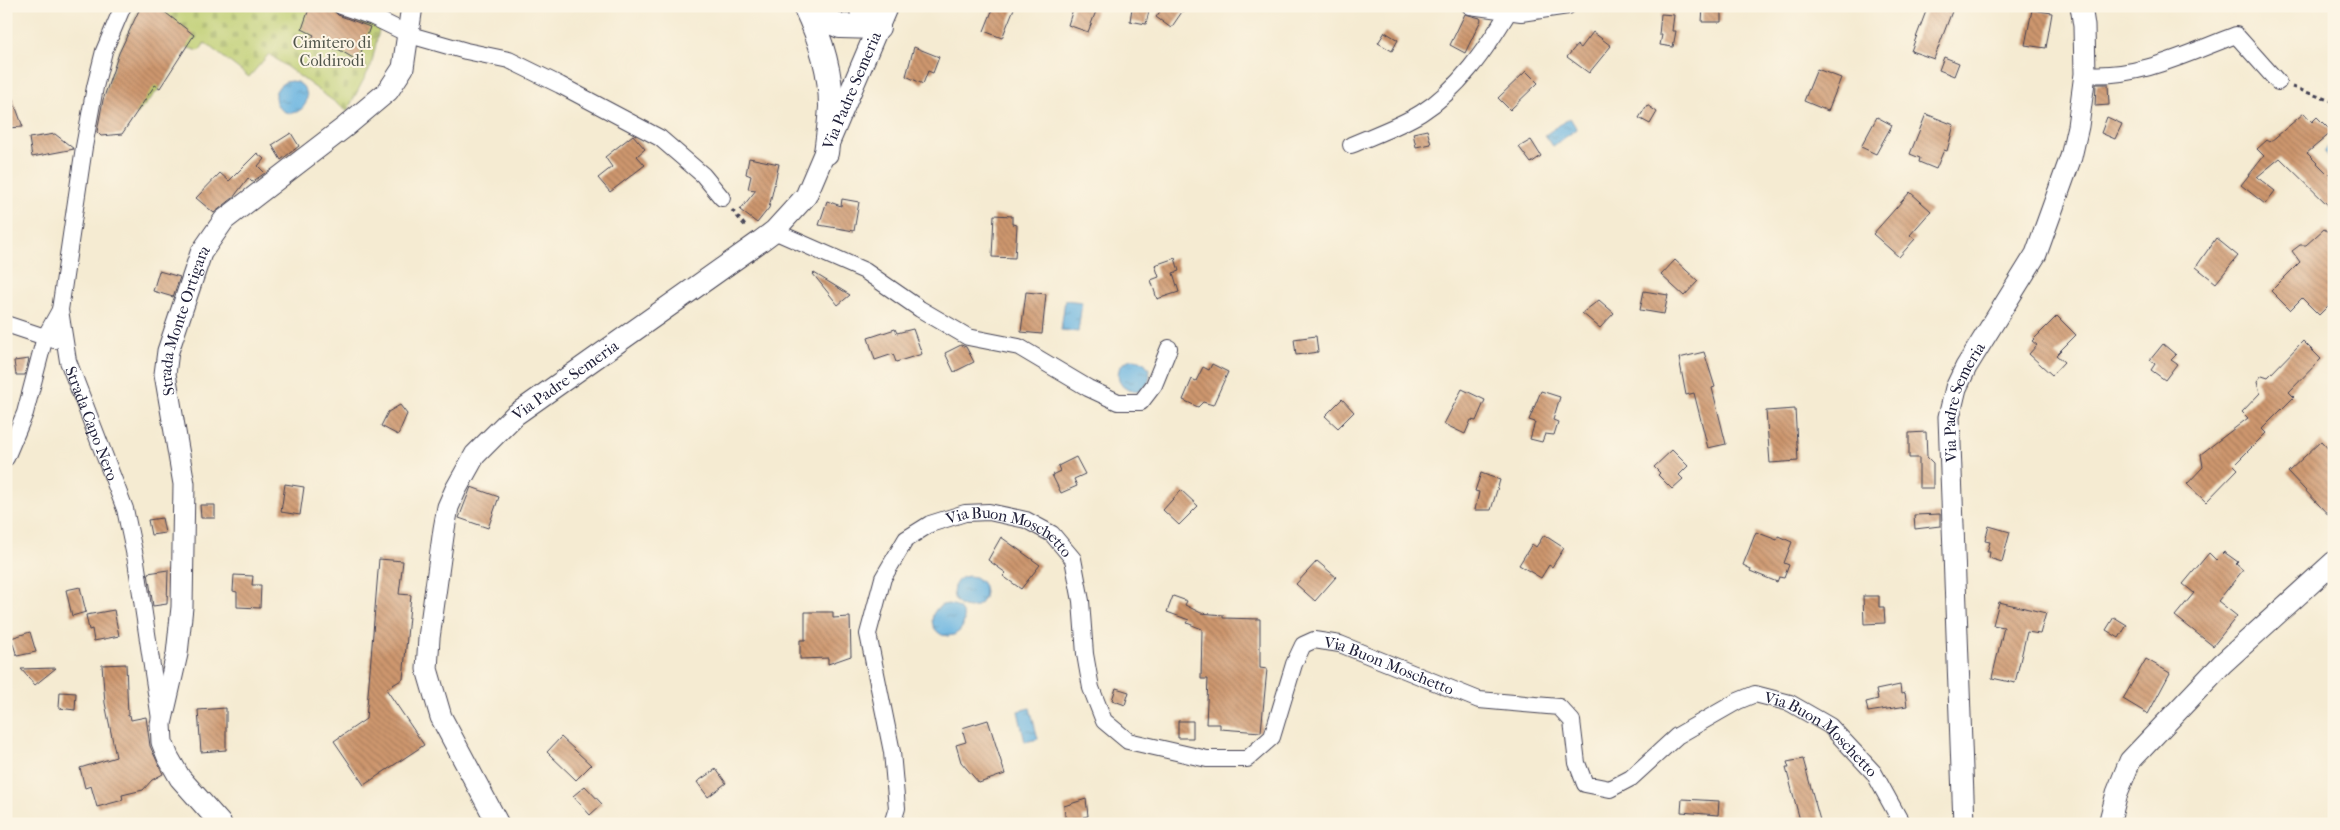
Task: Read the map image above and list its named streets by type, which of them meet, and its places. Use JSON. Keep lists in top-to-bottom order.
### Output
{
  "streets": {
    "main road": ["Via Padre Semeria", "Strada Monte Ortigara", "Strada Capo Nero"],
    "street": ["Via Buon Moschetto"]
  },
  "crossings": [
    ["Strada Monte Ortigara", "Strada Capo Nero"]
  ],
  "parks": ["Cimitero di Coldirodi"]
}
